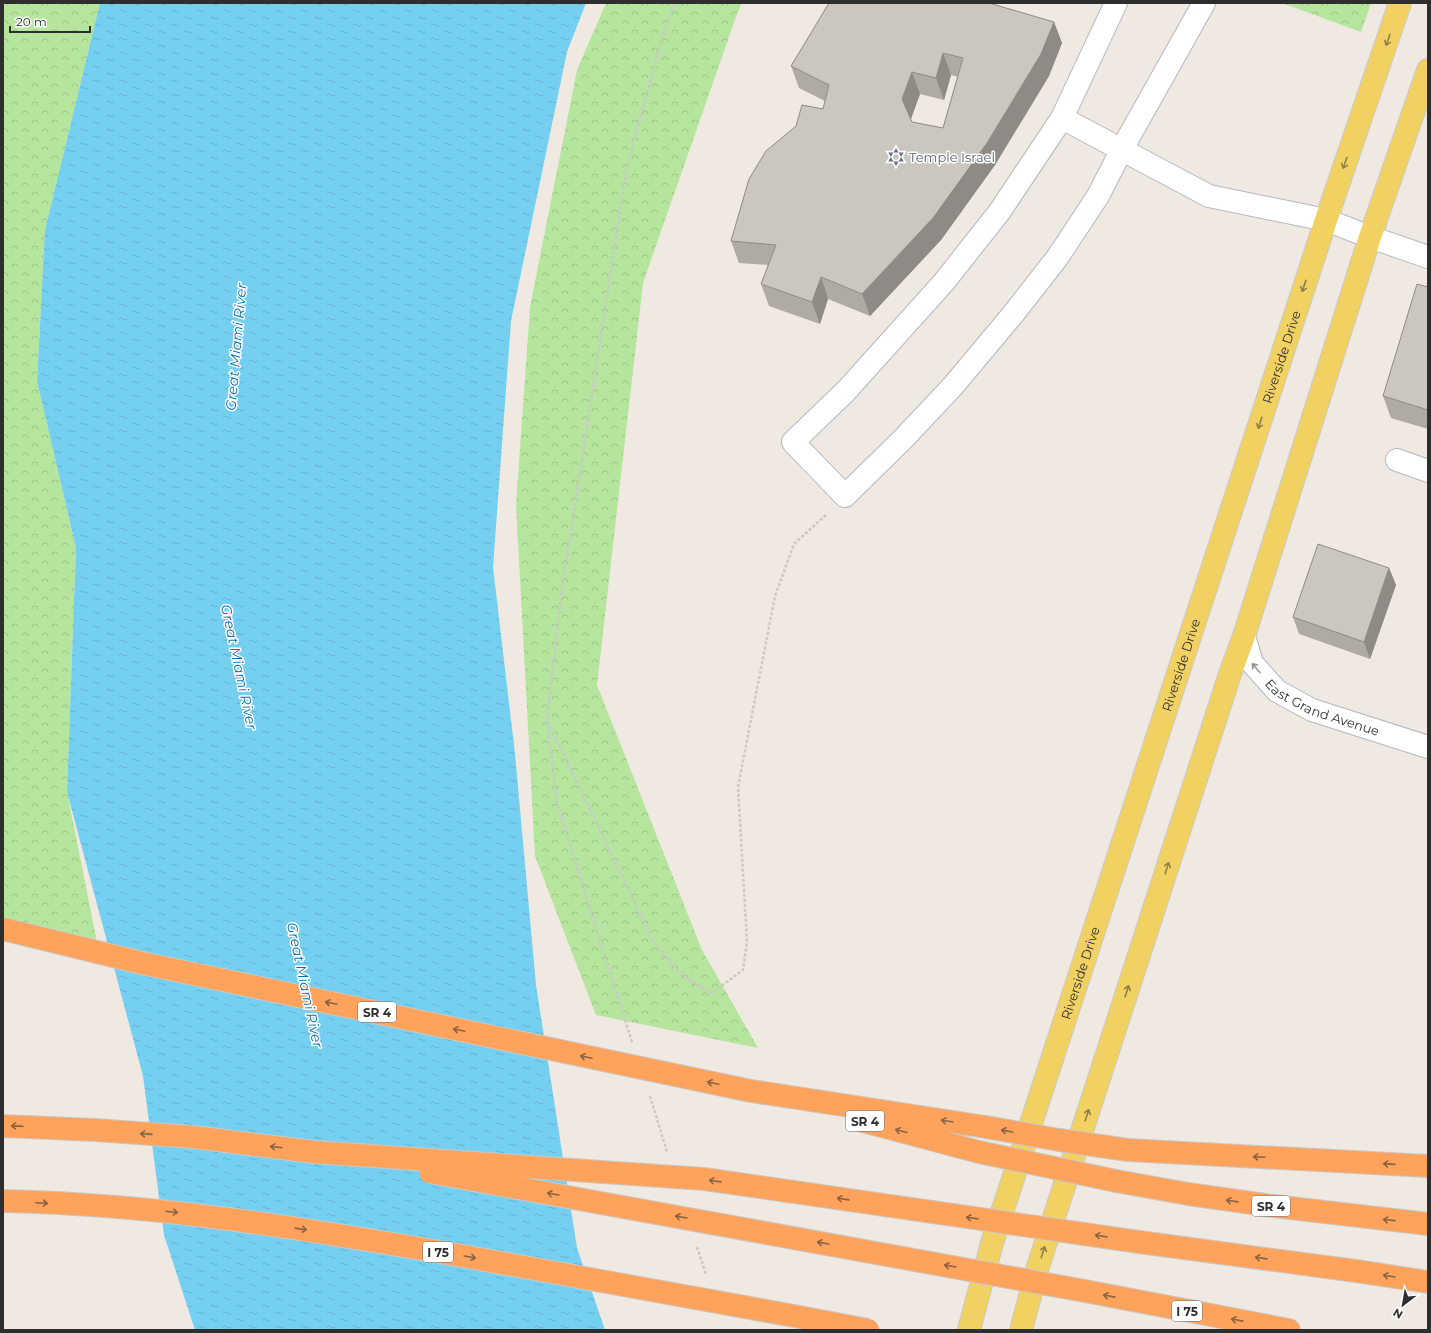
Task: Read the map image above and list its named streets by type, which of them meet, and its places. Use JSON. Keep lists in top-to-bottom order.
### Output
{
  "streets": {
    "highway": ["SR 4", "I 75"],
    "main road": ["Riverside Drive"],
    "street": ["East Grand Avenue"]
  },
  "one_way": ["East Grand Avenue"],
  "water": ["Great Miami River"],
  "places": {
    "synagogue": ["Temple Israel"]
  },
  "scale_bar": "20 m",
  "north": "bottom left"
}
